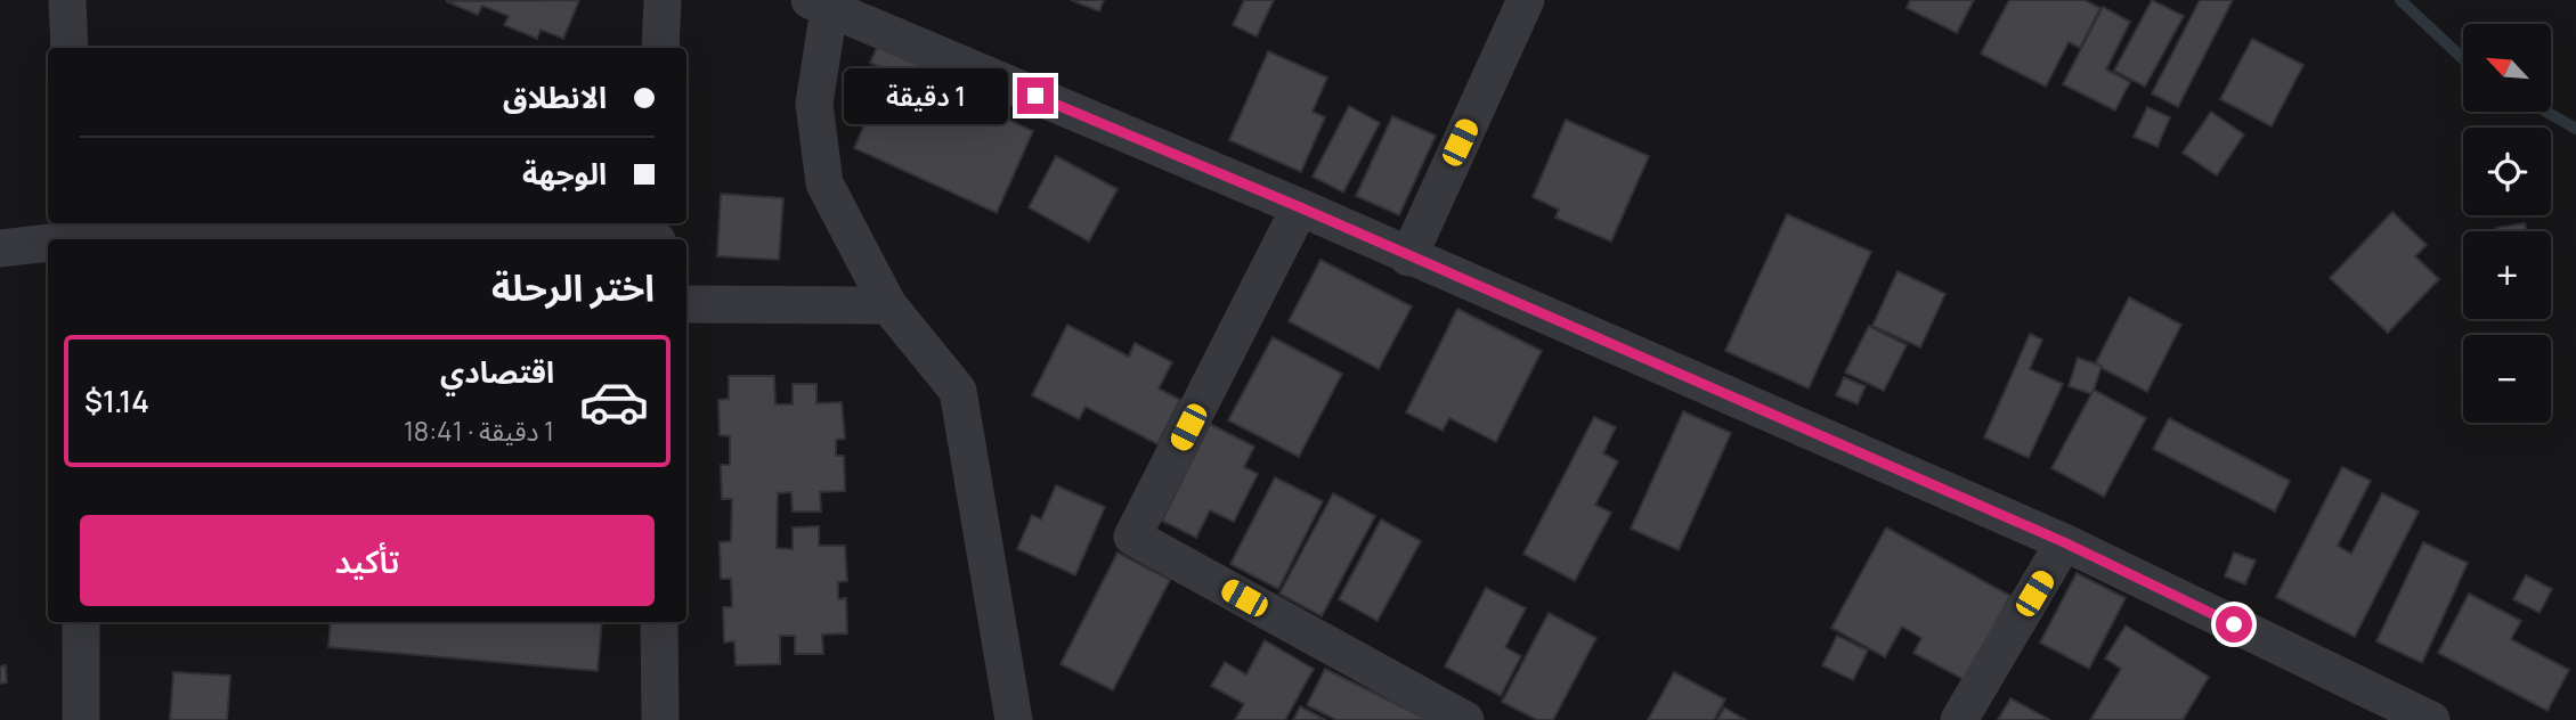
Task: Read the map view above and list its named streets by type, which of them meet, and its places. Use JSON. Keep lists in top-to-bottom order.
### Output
{
  "north": "top left",
  "page": {
    "map_buttons": ["+", "−"],
    "banner": ["الانطلاق", "الوجهة"],
    "bubble": "1 دقيقة",
    "heading": "اختر الرحلة",
    "list": [
      {
        "name": "اقتصادي",
        "note": "1 دقيقة · 18:41",
        "value": "$1.14"
      }
    ],
    "buttons": "تأكيد"
  }
}
